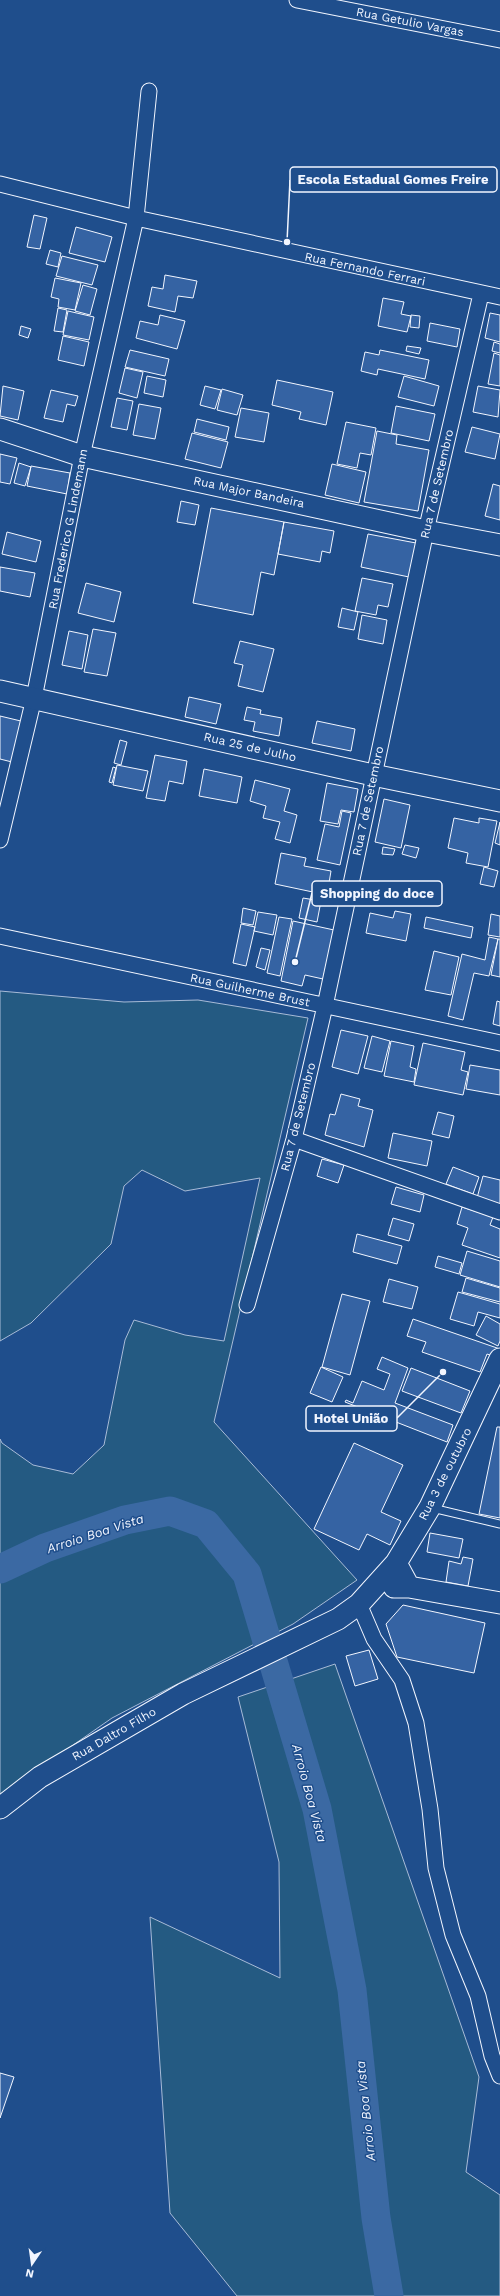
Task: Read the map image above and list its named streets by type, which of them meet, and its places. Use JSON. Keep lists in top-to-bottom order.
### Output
{
  "streets": {
    "main road": [
      "Rua Major Bandeira",
      "Rua 25 de Julho",
      "Rua 3 de outubro",
      "Rua Daltro Filho"
    ],
    "street": [
      "Rua Getulio Vargas",
      "Rua Fernando Ferrari",
      "Rua 7 de Setembro",
      "Rua Frederico G Lindemann",
      "Rua Guilherme Brust"
    ]
  },
  "crossings": [
    ["Rua Fernando Ferrari", "Rua 7 de Setembro"],
    ["Rua Fernando Ferrari", "Rua Frederico G Lindemann"],
    ["Rua 7 de Setembro", "Rua Major Bandeira"],
    ["Rua 7 de Setembro", "Rua 25 de Julho"],
    ["Rua 7 de Setembro", "Rua Guilherme Brust"],
    ["Rua Major Bandeira", "Rua Frederico G Lindemann"],
    ["Rua Frederico G Lindemann", "Rua 25 de Julho"],
    ["Rua 3 de outubro", "Rua Daltro Filho"]
  ],
  "water": ["Arroio Boa Vista"],
  "places": ["Escola Estadual Gomes Freire", "Shopping do doce", "Hotel União"],
  "north": "bottom"
}
